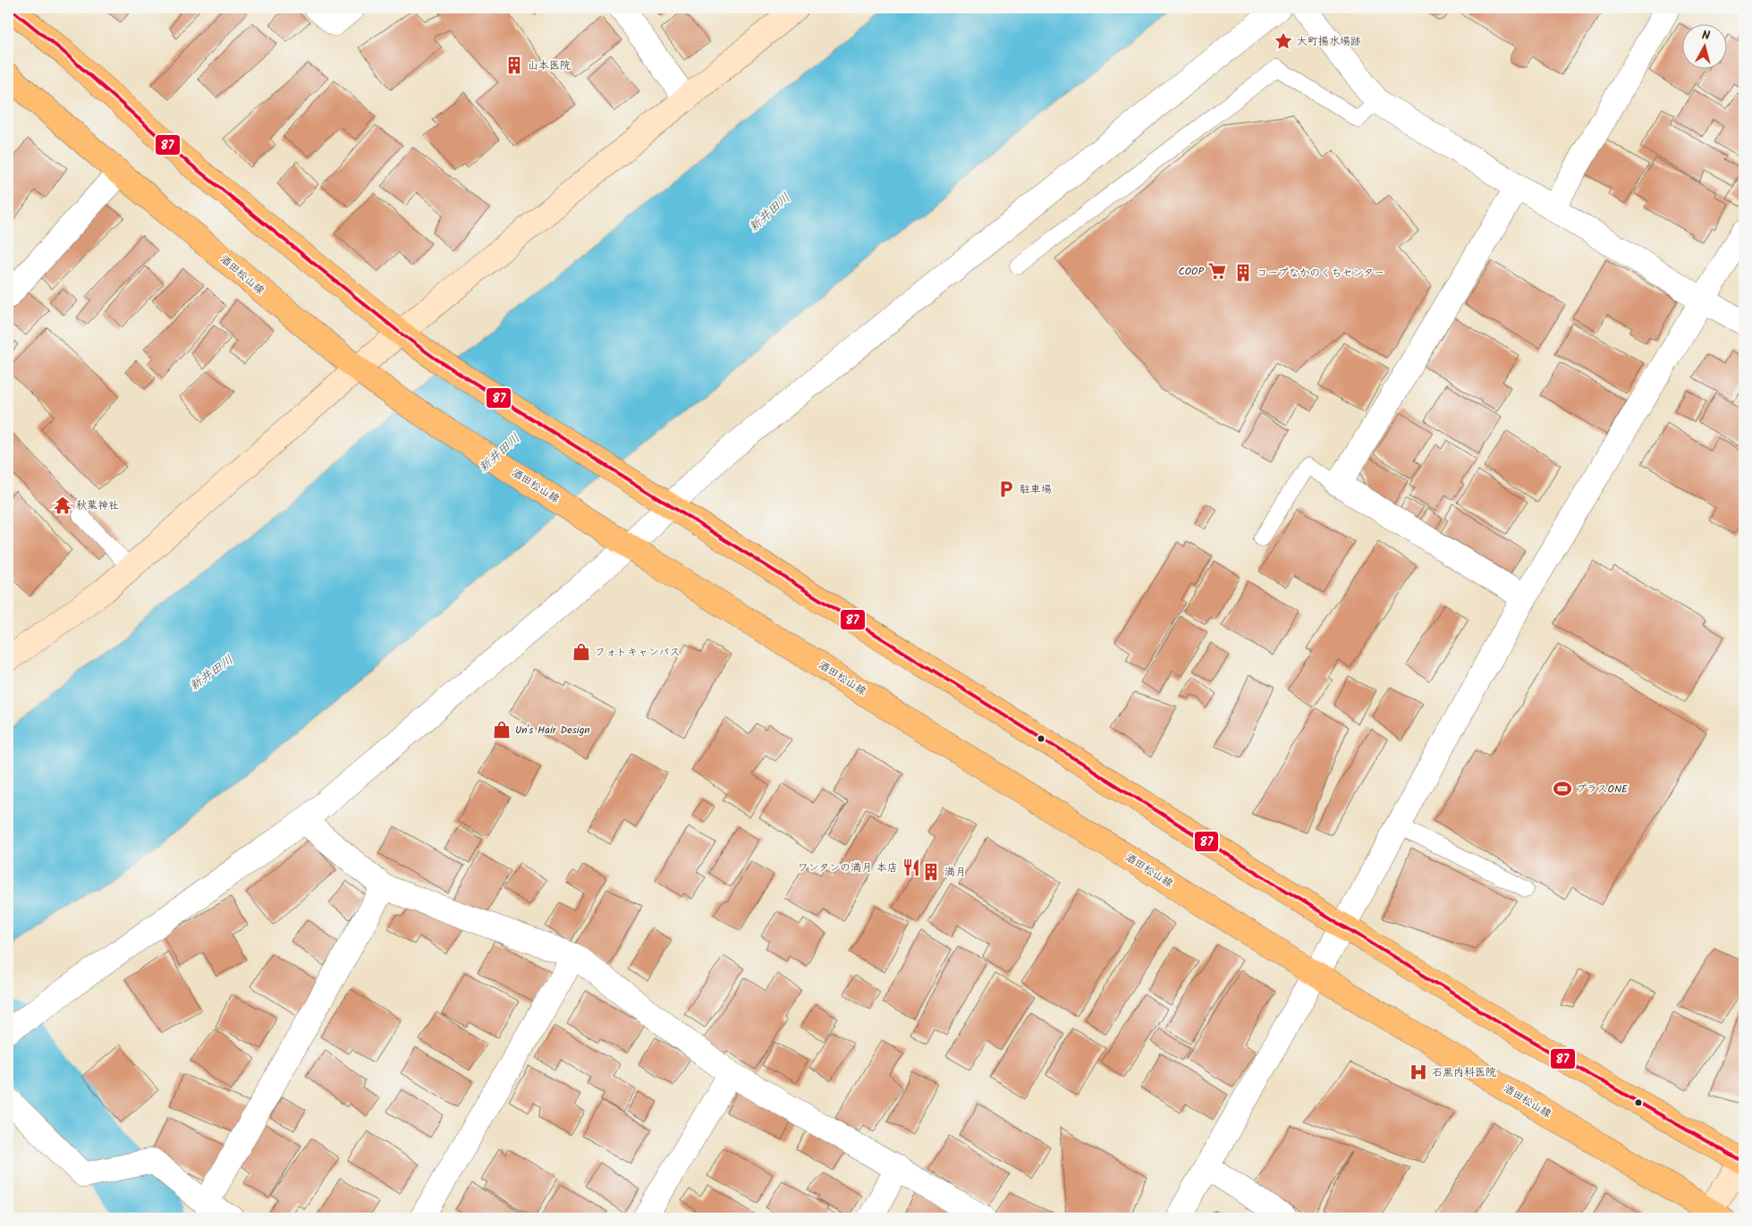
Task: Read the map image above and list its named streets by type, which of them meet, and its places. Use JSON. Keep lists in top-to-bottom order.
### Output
{
  "streets": {
    "main road": ["酒田松山線"]
  },
  "water": ["新井田川"],
  "places": {
    "place": ["大町揚水場跡"],
    "building": ["山本医院", "コープなかのくちセンター", "満月"],
    "supermarket": ["COOP"],
    "parking": ["駐車場"],
    "temple": ["秋葉神社"],
    "shop": ["フォトキャンパス", "Un's Hair Design"],
    "sports": ["プラスONE"],
    "restaurant": ["ワンタンの満月 本店"],
    "hospital": ["石黒内科医院"]
  },
  "lines": ["transit line 87"],
  "north": "top"
}
